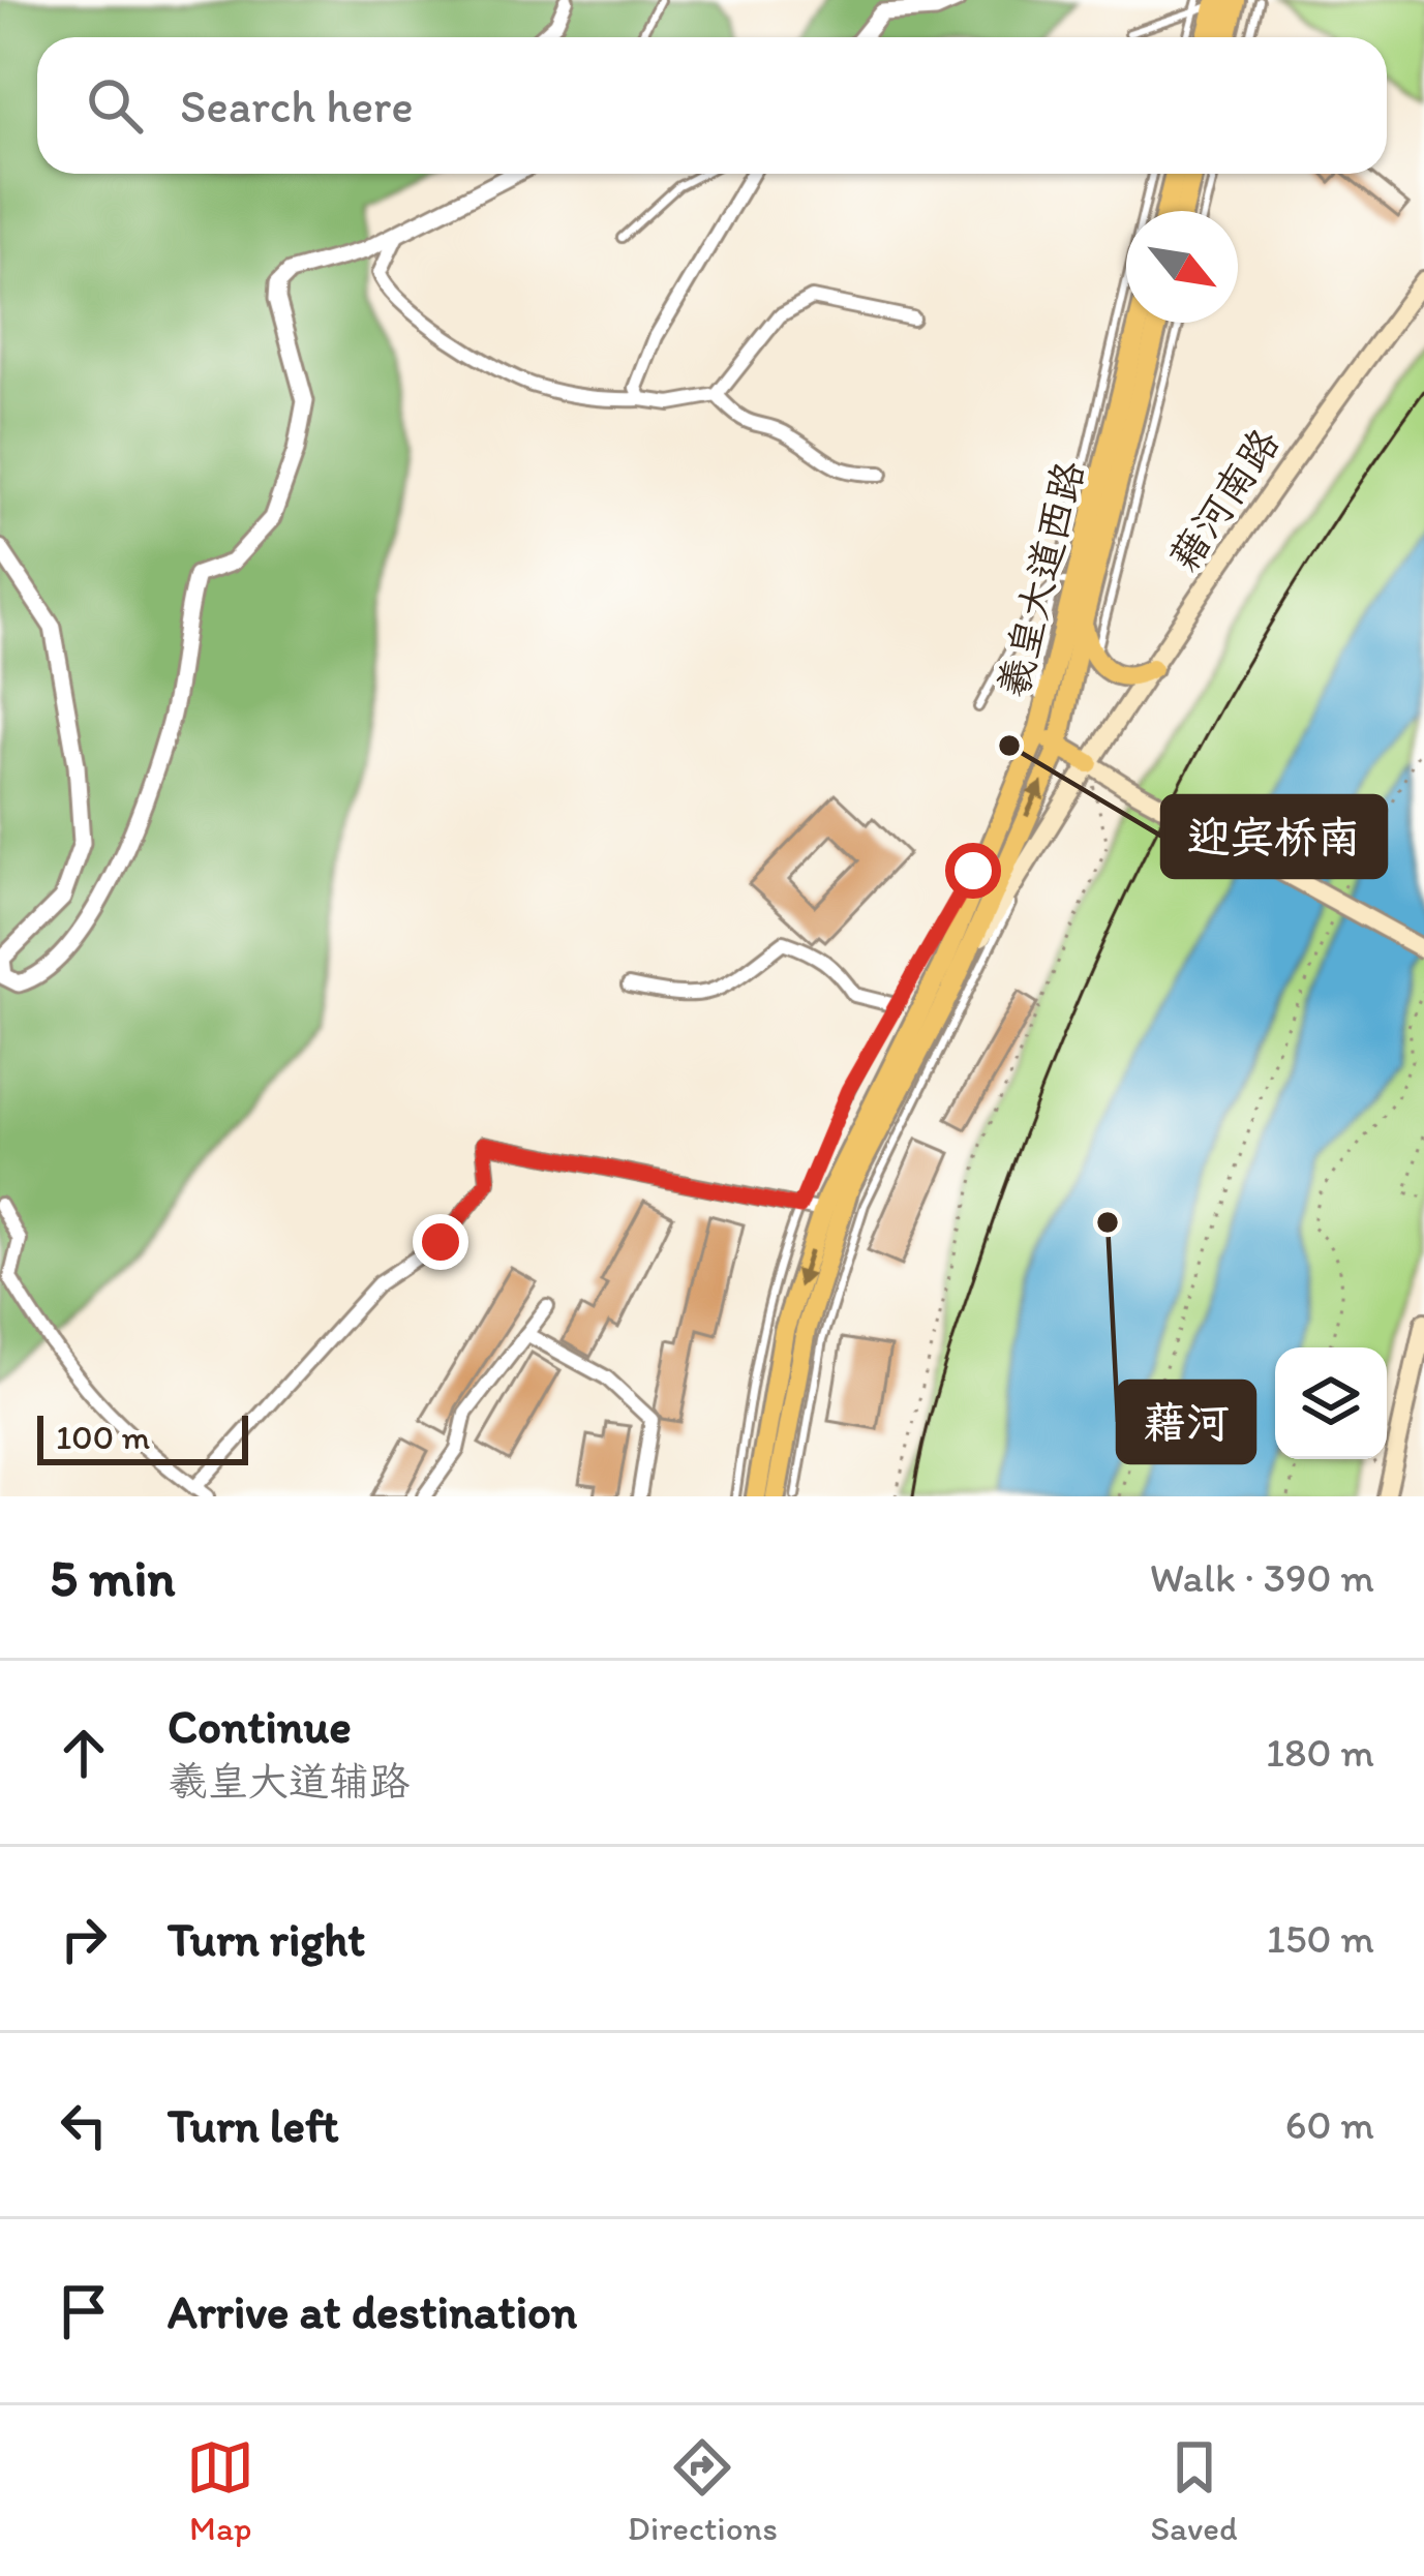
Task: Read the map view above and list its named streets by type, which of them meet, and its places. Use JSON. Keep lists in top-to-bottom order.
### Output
{
  "streets": {
    "main road": ["藉河南路", "羲皇大道西路"]
  },
  "crossings": [
    ["藉河南路", "羲皇大道西路"]
  ],
  "places": ["迎宾桥南", "藉河"],
  "scale_bar": "100 m",
  "north": "bottom right",
  "page": {
    "search": "Search here",
    "scale": "100 m",
    "heading": ["5 min", "Walk · 390 m"],
    "list": [
      ["Continue", "羲皇大道辅路", "180 m"],
      ["Turn right", "150 m"],
      ["Turn left", "60 m"],
      "Arrive at destination"
    ],
    "nav": ["Map", "Directions", "Saved"]
  }
}
